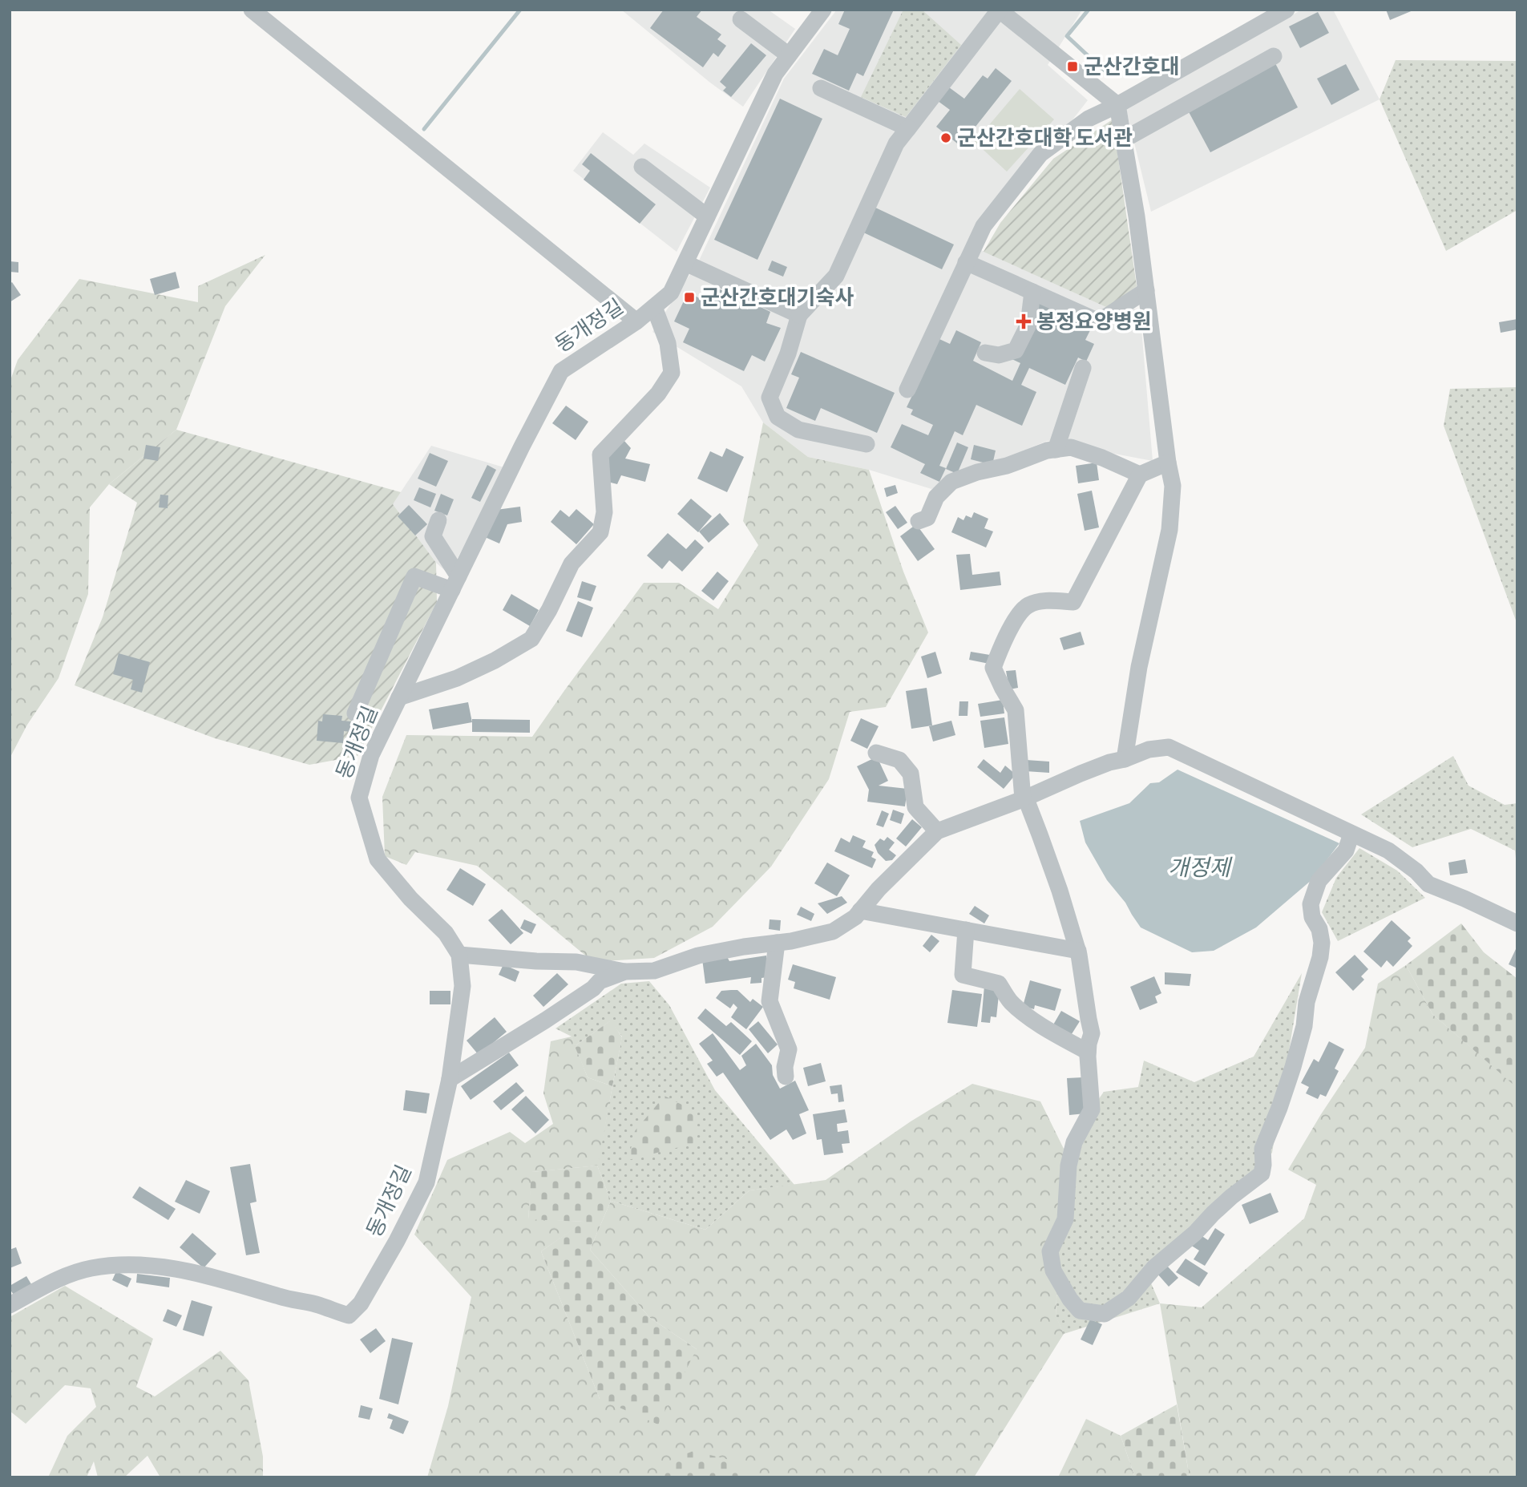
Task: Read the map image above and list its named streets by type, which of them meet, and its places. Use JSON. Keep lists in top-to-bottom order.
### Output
{
  "streets": {
    "street": ["동개정길"]
  },
  "water": ["개정제"],
  "places": {
    "transit": ["군산간호대", "군산간호대기숙사"],
    "other": ["군산간호대학 도서관"],
    "health": ["봉정요양병원"]
  }
}
